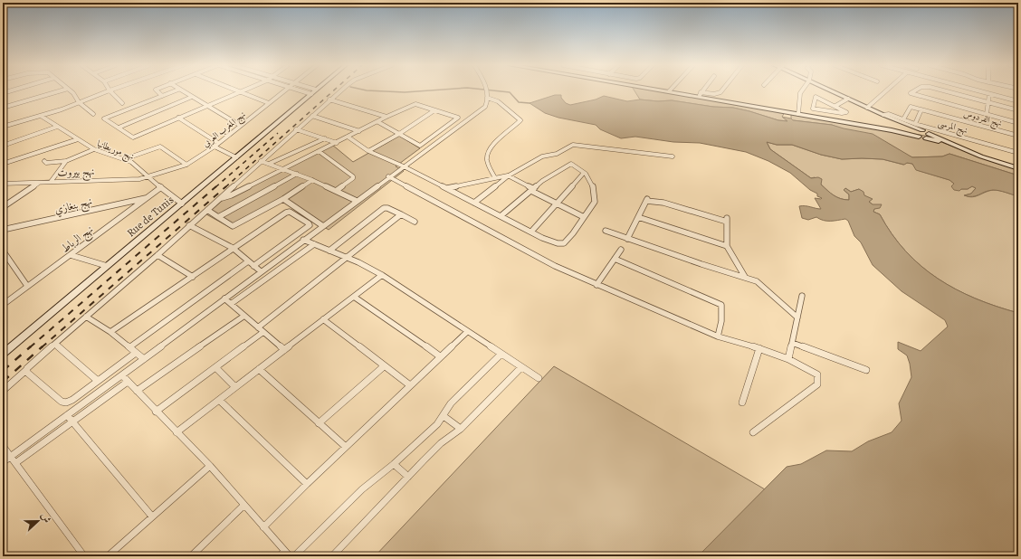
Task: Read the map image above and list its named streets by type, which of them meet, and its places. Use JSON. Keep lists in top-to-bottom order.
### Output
{
  "streets": {
    "street": [
      "نهج الفردوس",
      "نهج المرسى",
      "نهج المغرب العربي",
      "نهج موريطانيا",
      "نهج بيروت",
      "نهج بنغازي",
      "Rue de Tunis",
      "نهج الرباط"
    ]
  },
  "crossings": [
    ["نهج الفردوس", "نهج المرسى"],
    ["نهج المغرب العربي", "نهج موريطانيا"],
    ["نهج المغرب العربي", "نهج بيروت"],
    ["نهج موريطانيا", "نهج بيروت"],
    ["نهج موريطانيا", "Rue de Tunis"],
    ["نهج موريطانيا", "نهج الرباط"],
    ["نهج بنغازي", "نهج الرباط"]
  ],
  "north": "right"
}
